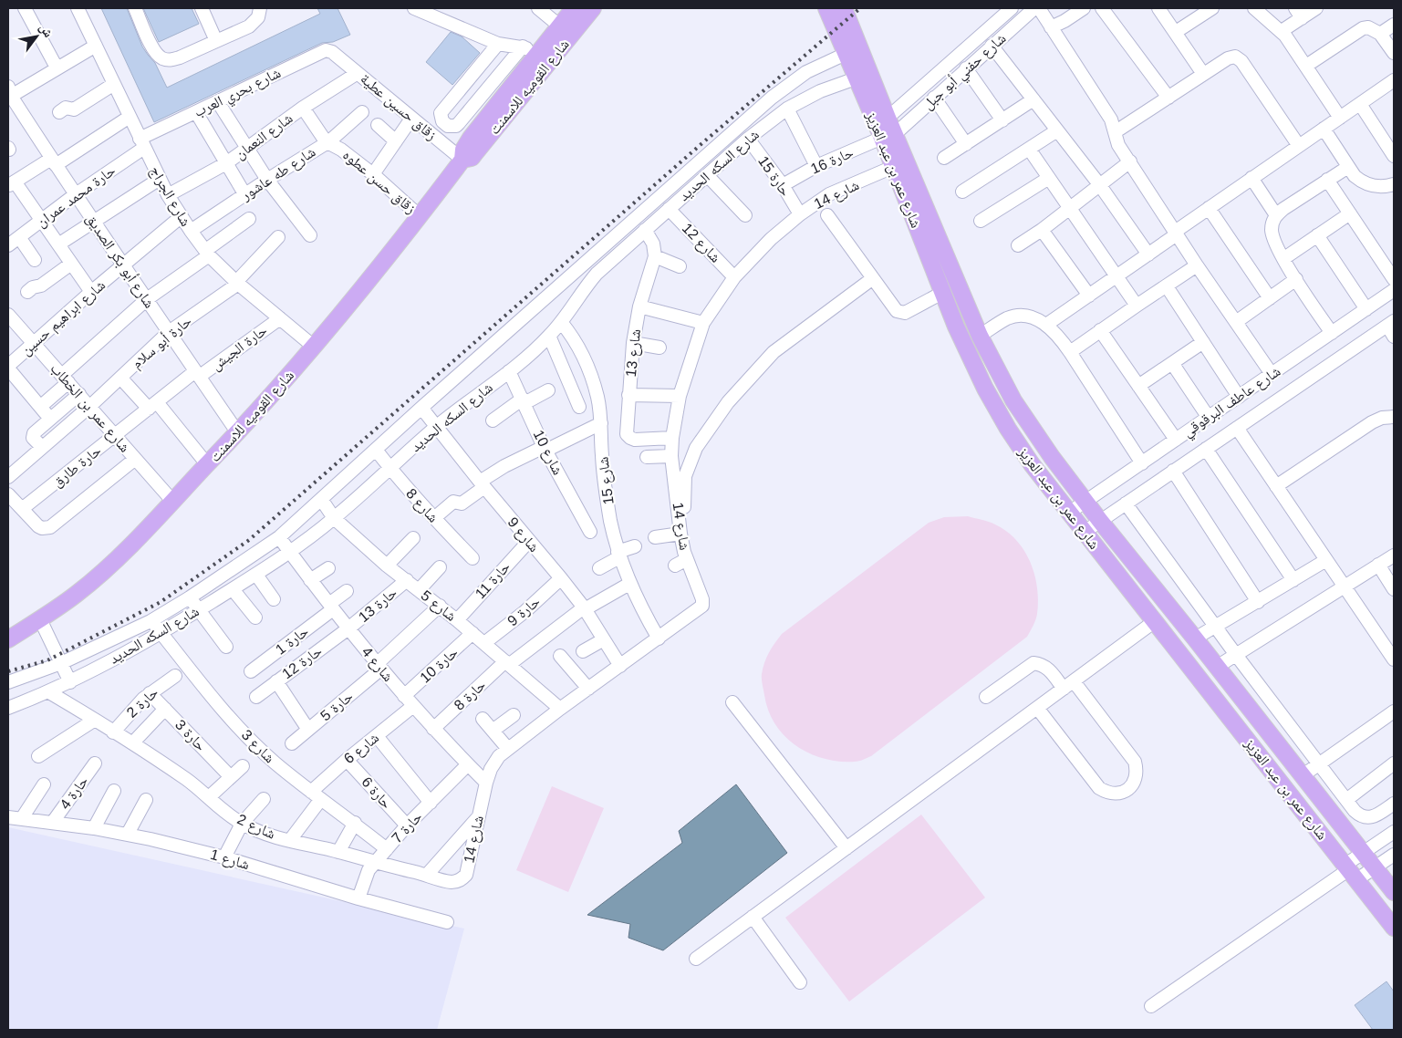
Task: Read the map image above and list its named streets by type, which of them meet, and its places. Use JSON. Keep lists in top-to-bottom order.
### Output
{
  "streets": {
    "main road": ["شارع القوميه للاسمنت", "شارع عمر بن عبد العزيز"],
    "street": [
      "شارع حفني أبو جبل",
      "شارع بحري العرب",
      "زقاق حسين عطية",
      "شارع النعمان",
      "حارة 16",
      "شارع السكه الحديد",
      "شارع طه عاشور",
      "حارة 15",
      "زقاق حسن عطوه",
      "شارع 14",
      "حارة محمد عمران",
      "شارع الجراج",
      "شارع 12",
      "شارع أبو بكر الصديق",
      "شارع ابراهيم حسين",
      "حارة أبو سلام",
      "حارة الجيش",
      "شارع 13",
      "شارع عاطف البرقوقي",
      "شارع عمر بن الخطاب",
      "شارع 10",
      "حارة طارق",
      "شارع 15",
      "شارع 8",
      "شارع 9",
      "حارة 11",
      "حارة 13",
      "شارع 5",
      "حارة 9",
      "حارة 1",
      "حارة 12",
      "شارع 4",
      "حارة 10",
      "حارة 8",
      "حارة 2",
      "حارة 5",
      "حارة 3",
      "شارع 3",
      "شارع 6",
      "حارة 4",
      "حارة 6",
      "شارع 2",
      "حارة 7",
      "شارع 1"
    ]
  },
  "crossings": [
    ["شارع حفني أبو جبل", "حارة 16"],
    ["شارع حفني أبو جبل", "شارع عمر بن عبد العزيز"],
    ["شارع القوميه للاسمنت", "زقاق حسين عطية"],
    ["شارع القوميه للاسمنت", "زقاق حسن عطوه"],
    ["شارع القوميه للاسمنت", "شارع الجراج"],
    ["شارع القوميه للاسمنت", "شارع أبو بكر الصديق"],
    ["شارع القوميه للاسمنت", "شارع عمر بن الخطاب"],
    ["شارع بحري العرب", "زقاق حسين عطية"],
    ["شارع بحري العرب", "حارة محمد عمران"],
    ["شارع بحري العرب", "شارع الجراج"],
    ["زقاق حسين عطية", "شارع النعمان"],
    ["شارع النعمان", "زقاق حسن عطوه"],
    ["شارع النعمان", "شارع الجراج"],
    ["حارة 16", "شارع عمر بن عبد العزيز"],
    ["حارة 16", "حارة 15"],
    ["شارع السكه الحديد", "شارع عمر بن عبد العزيز"],
    ["شارع السكه الحديد", "حارة 15"],
    ["شارع السكه الحديد", "شارع 12"],
    ["شارع السكه الحديد", "شارع 10"],
    ["شارع السكه الحديد", "شارع 15"],
    ["شارع السكه الحديد", "شارع 8"],
    ["شارع السكه الحديد", "شارع 9"],
    ["شارع السكه الحديد", "شارع 5"],
    ["شارع السكه الحديد", "شارع 4"],
    ["شارع السكه الحديد", "شارع 3"],
    ["شارع السكه الحديد", "شارع 2"],
    ["شارع عمر بن عبد العزيز", "شارع 14"],
    ["شارع عمر بن عبد العزيز", "شارع عاطف البرقوقي"],
    ["شارع طه عاشور", "زقاق حسن عطوه"],
    ["شارع طه عاشور", "شارع الجراج"],
    ["حارة 15", "شارع 14"],
    ["شارع 14", "شارع 12"],
    ["شارع 14", "شارع 13"],
    ["شارع 14", "شارع 15"],
    ["شارع 14", "شارع 9"],
    ["شارع 14", "شارع 5"],
    ["شارع 14", "شارع 4"],
    ["شارع 14", "شارع 2"],
    ["حارة محمد عمران", "شارع الجراج"],
    ["حارة محمد عمران", "شارع أبو بكر الصديق"],
    ["شارع الجراج", "شارع ابراهيم حسين"],
    ["شارع الجراج", "حارة أبو سلام"],
    ["شارع الجراج", "حارة الجيش"],
    ["شارع أبو بكر الصديق", "شارع ابراهيم حسين"],
    ["شارع أبو بكر الصديق", "حارة أبو سلام"],
    ["شارع أبو بكر الصديق", "حارة الجيش"],
    ["شارع أبو بكر الصديق", "حارة طارق"],
    ["شارع ابراهيم حسين", "شارع عمر بن الخطاب"],
    ["حارة أبو سلام", "شارع عمر بن الخطاب"],
    ["حارة الجيش", "حارة طارق"],
    ["شارع عمر بن الخطاب", "حارة طارق"],
    ["شارع 9", "حارة 11"],
    ["شارع 9", "حارة 9"],
    ["حارة 11", "شارع 5"],
    ["حارة 13", "شارع 5"],
    ["حارة 13", "حارة 12"],
    ["حارة 13", "شارع 4"],
    ["شارع 5", "حارة 9"],
    ["شارع 5", "حارة 10"],
    ["شارع 5", "حارة 8"],
    ["حارة 1", "شارع 4"],
    ["حارة 12", "شارع 4"],
    ["شارع 4", "حارة 10"],
    ["شارع 4", "حارة 8"],
    ["شارع 4", "حارة 5"],
    ["شارع 4", "شارع 6"],
    ["شارع 4", "حارة 7"],
    ["حارة 2", "حارة 3"],
    ["حارة 2", "شارع 2"],
    ["شارع 3", "شارع 6"],
    ["شارع 3", "حارة 7"],
    ["شارع 6", "حارة 6"],
    ["حارة 4", "شارع 1"],
    ["حارة 6", "حارة 7"],
    ["شارع 2", "حارة 7"],
    ["حارة 7", "شارع 1"]
  ],
  "north": "top right"
}
